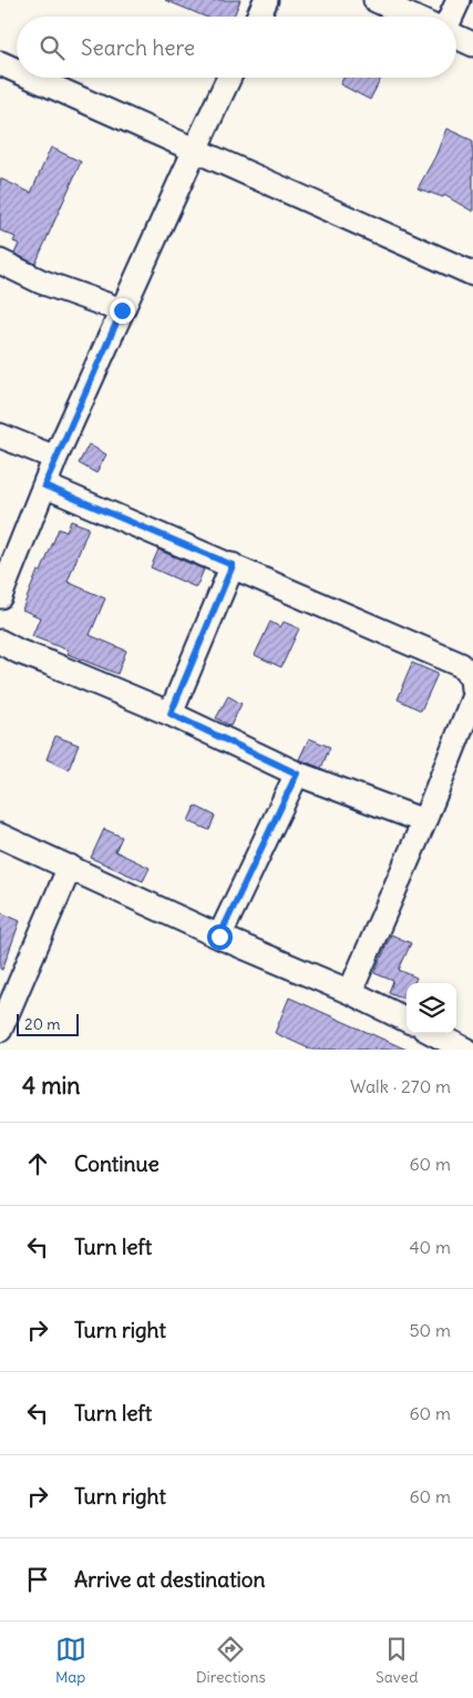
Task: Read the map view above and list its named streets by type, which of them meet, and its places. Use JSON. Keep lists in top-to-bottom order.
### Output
{
  "scale_bar": "20 m",
  "page": {
    "search": "Search here",
    "scale": "20 m",
    "heading": ["4 min", "Walk · 270 m"],
    "list": [
      ["Continue", "60 m"],
      ["Turn left", "40 m"],
      ["Turn right", "50 m"],
      ["Turn left", "60 m"],
      ["Turn right", "60 m"],
      "Arrive at destination"
    ],
    "nav": ["Map", "Directions", "Saved"]
  }
}
